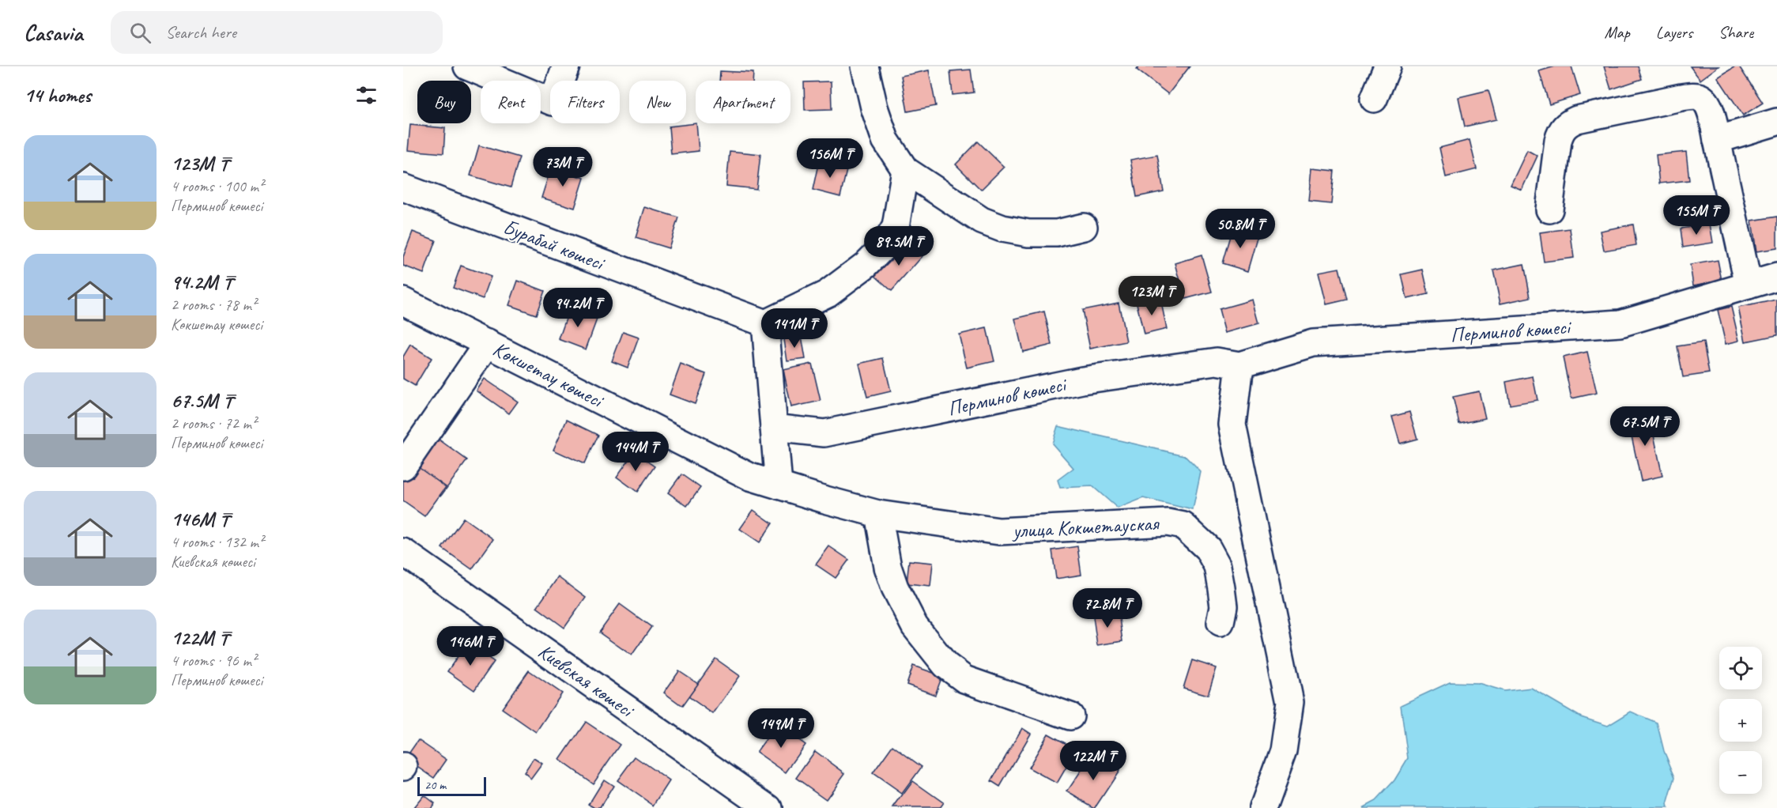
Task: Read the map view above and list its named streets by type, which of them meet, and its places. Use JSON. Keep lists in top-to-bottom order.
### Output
{
  "streets": {
    "street": [
      "Бурабай көшесі",
      "Перминов көшесі",
      "Көкшетау көшесі",
      "улица Кокшетауская",
      "Киевская көшесі"
    ]
  },
  "crossings": [
    ["Көкшетау көшесі", "улица Кокшетауская"]
  ],
  "scale_bar": "20 m",
  "page": {
    "header": "Casavia",
    "search": "Search here",
    "nav": ["Map", "Layers", "Share"],
    "heading": "14 homes",
    "chip": [
      "Buy",
      "Rent",
      "Filters",
      "New",
      "Apartment"
    ],
    "list": [
      {
        "name": "123M ₸",
        "note": "4 rooms · 100 m² · Перминов көшесі"
      },
      {
        "name": "94.2M ₸",
        "note": "2 rooms · 78 m² · Көкшетау көшесі"
      },
      {
        "name": "67.5M ₸",
        "note": "2 rooms · 72 m² · Перминов көшесі"
      },
      {
        "name": "146M ₸",
        "note": "4 rooms · 132 m² · Киевская көшесі"
      },
      {
        "name": "122M ₸",
        "note": "4 rooms · 96 m² · Перминов көшесі"
      }
    ],
    "price": [
      "156M ₸",
      "73M ₸",
      "155M ₸",
      "50.8M ₸",
      "89.5M ₸",
      "123M ₸",
      "94.2M ₸",
      "141M ₸",
      "67.5M ₸",
      "144M ₸",
      "72.8M ₸",
      "146M ₸",
      "149M ₸",
      "122M ₸"
    ],
    "map_buttons": ["+", "−"],
    "scale": "20 m"
  }
}
